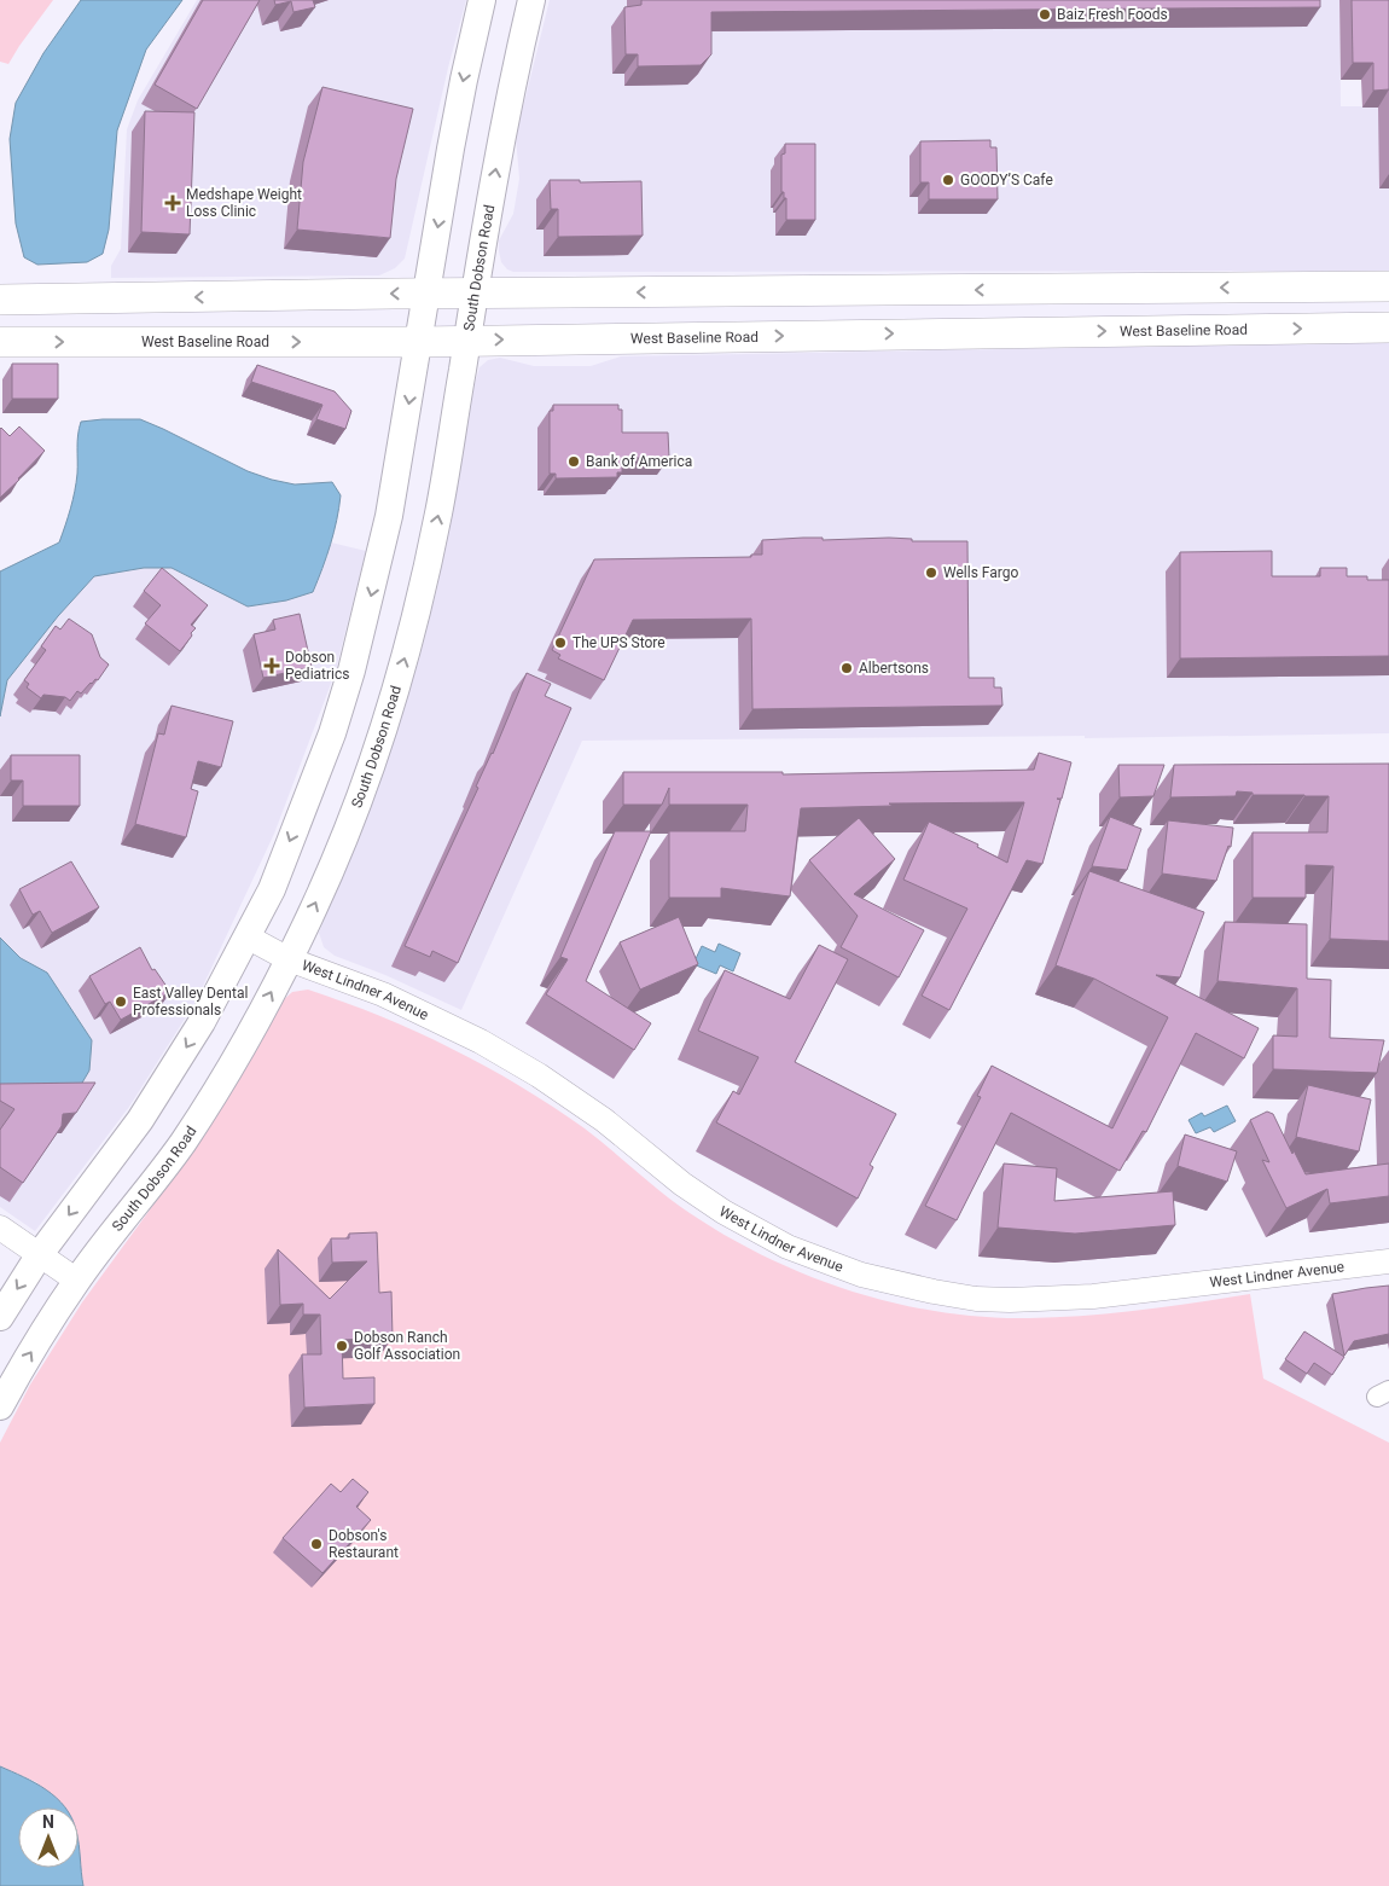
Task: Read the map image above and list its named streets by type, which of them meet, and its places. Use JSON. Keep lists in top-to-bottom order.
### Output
{
  "streets": {
    "main road": ["South Dobson Road", "West Baseline Road"],
    "street": ["West Lindner Avenue"]
  },
  "crossings": [
    ["South Dobson Road", "West Baseline Road"],
    ["South Dobson Road", "West Lindner Avenue"]
  ],
  "places": {
    "other": [
      "Baiz Fresh Foods",
      "GOODY’S Cafe",
      "Bank of America",
      "Wells Fargo",
      "The UPS Store",
      "Albertsons",
      "East Valley Dental Professionals",
      "Dobson Ranch Golf Association",
      "Dobson's Restaurant"
    ],
    "health": ["Medshape Weight Loss Clinic", "Dobson Pediatrics"]
  },
  "north": "top"
}
